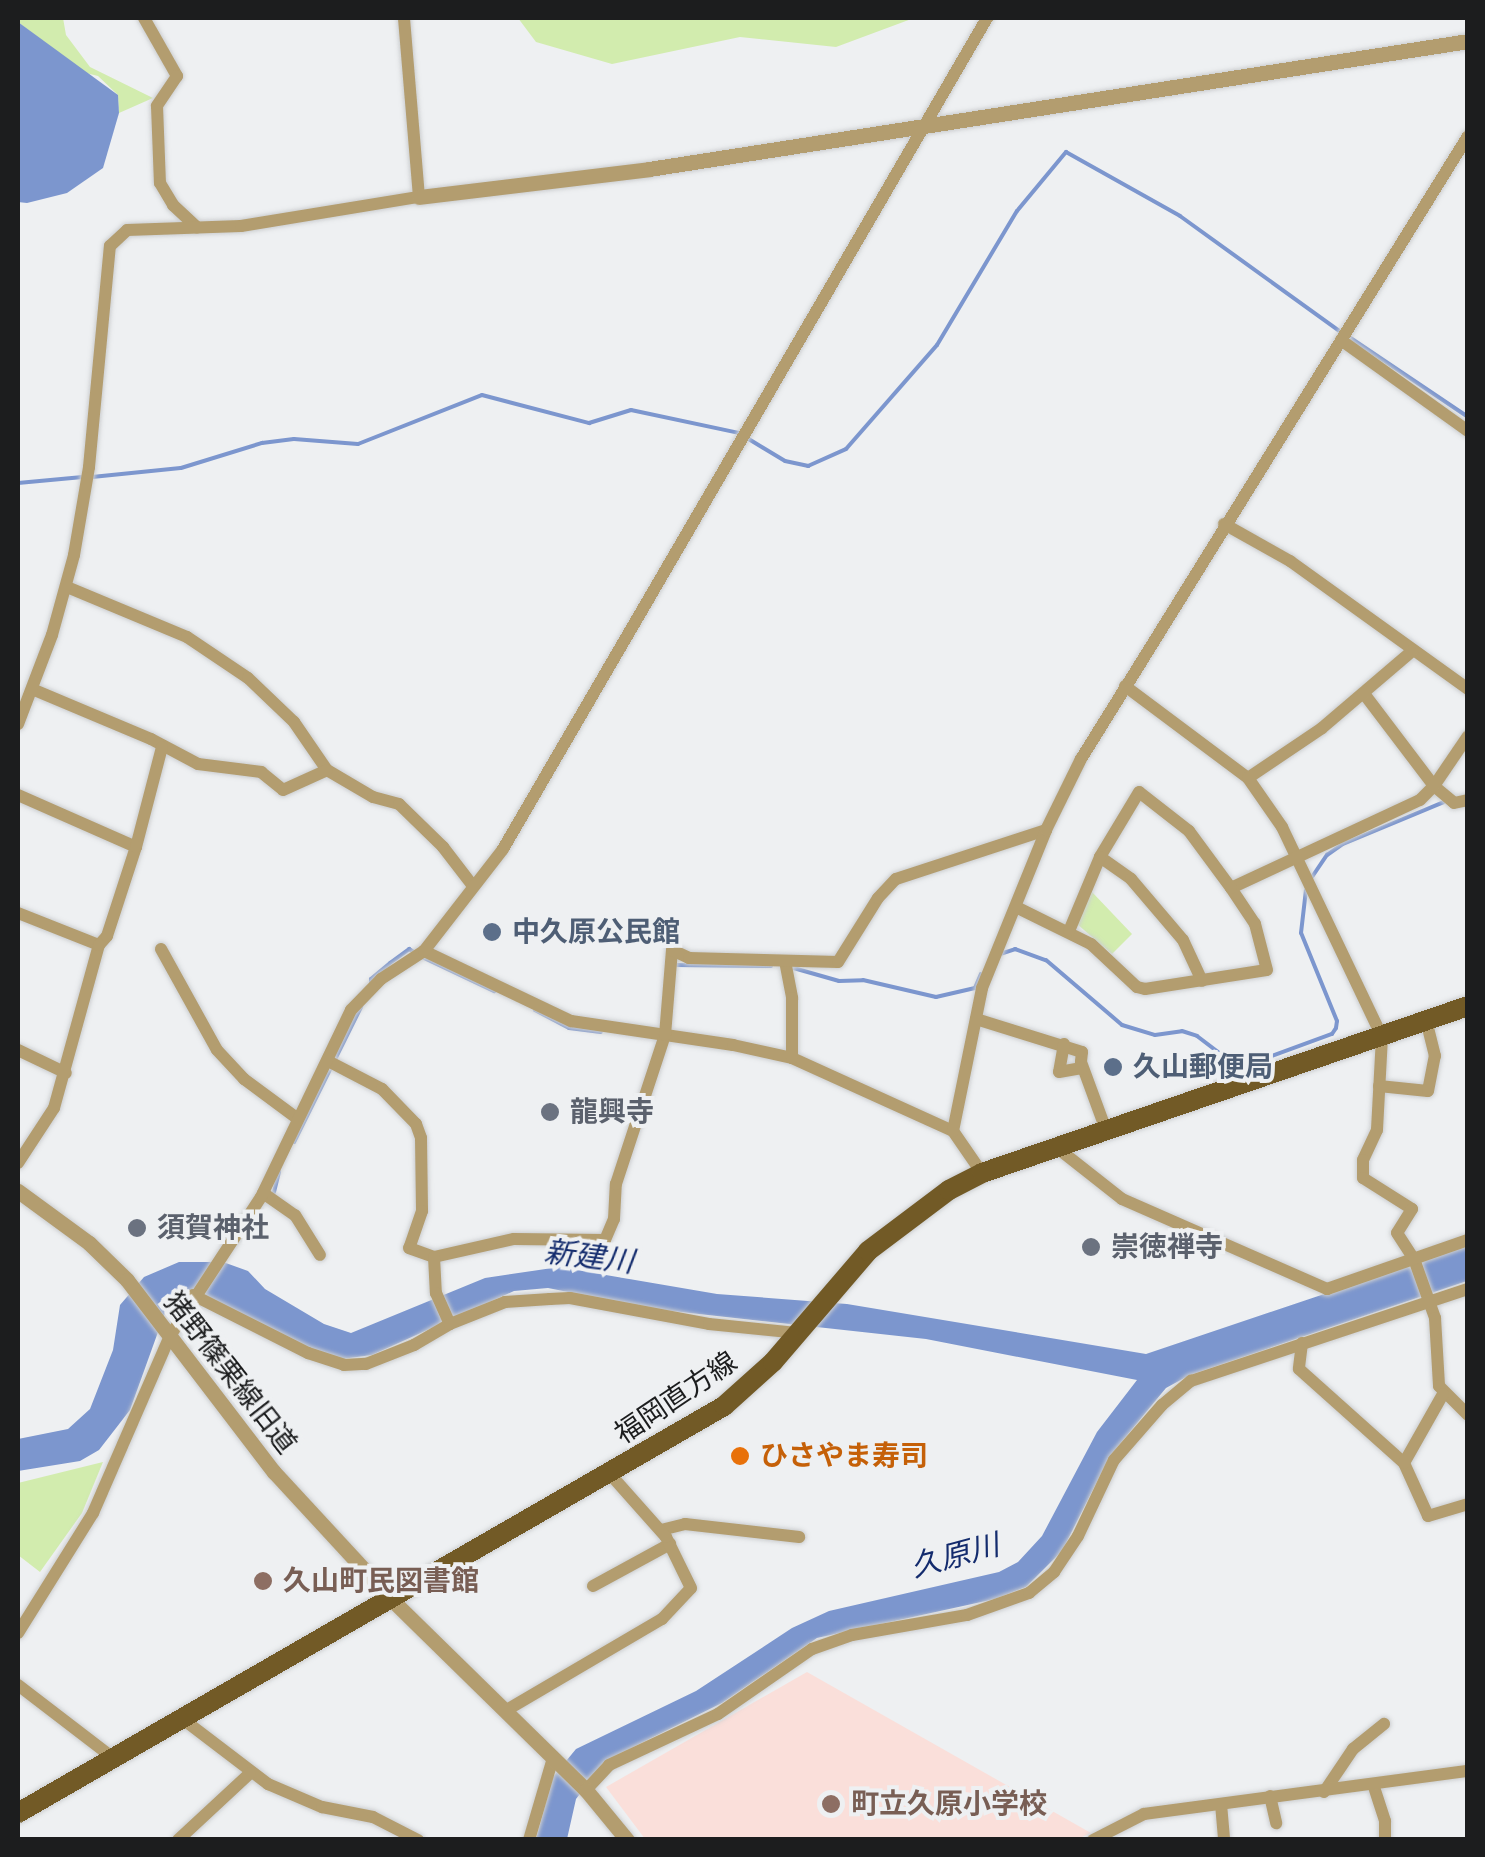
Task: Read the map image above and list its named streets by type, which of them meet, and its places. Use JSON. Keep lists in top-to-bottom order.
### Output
{
  "streets": {
    "main road": ["福岡直方線"],
    "street": ["猪野篠栗線旧道"]
  },
  "crossings": [
    ["猪野篠栗線旧道", "福岡直方線"]
  ],
  "water": ["新建川", "久原川"],
  "places": [
    "中久原公民館",
    "久山郵便局",
    "龍興寺",
    "須賀神社",
    "崇徳禅寺",
    "ひさやま寿司",
    "久山町民図書館",
    "町立久原小学校"
  ]
}
